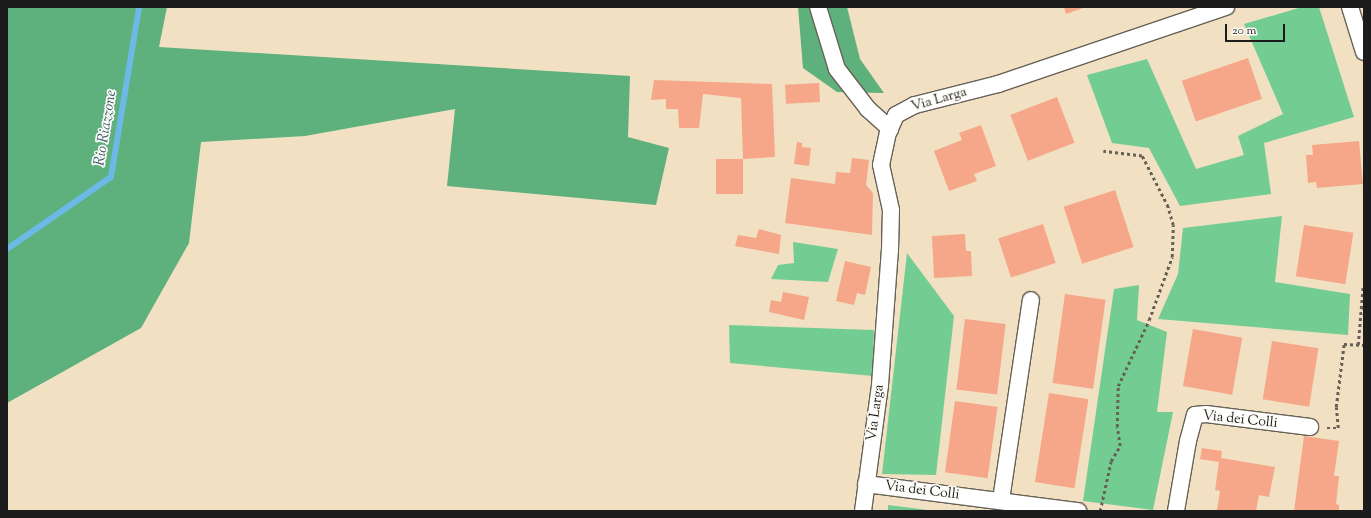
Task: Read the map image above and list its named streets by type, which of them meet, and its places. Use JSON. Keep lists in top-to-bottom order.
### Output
{
  "streets": {
    "street": ["Via Larga", "Via dei Colli"]
  },
  "crossings": [
    ["Via Larga", "Via dei Colli"]
  ],
  "water": ["Rio Riazzone"],
  "scale_bar": "20 m"
}
